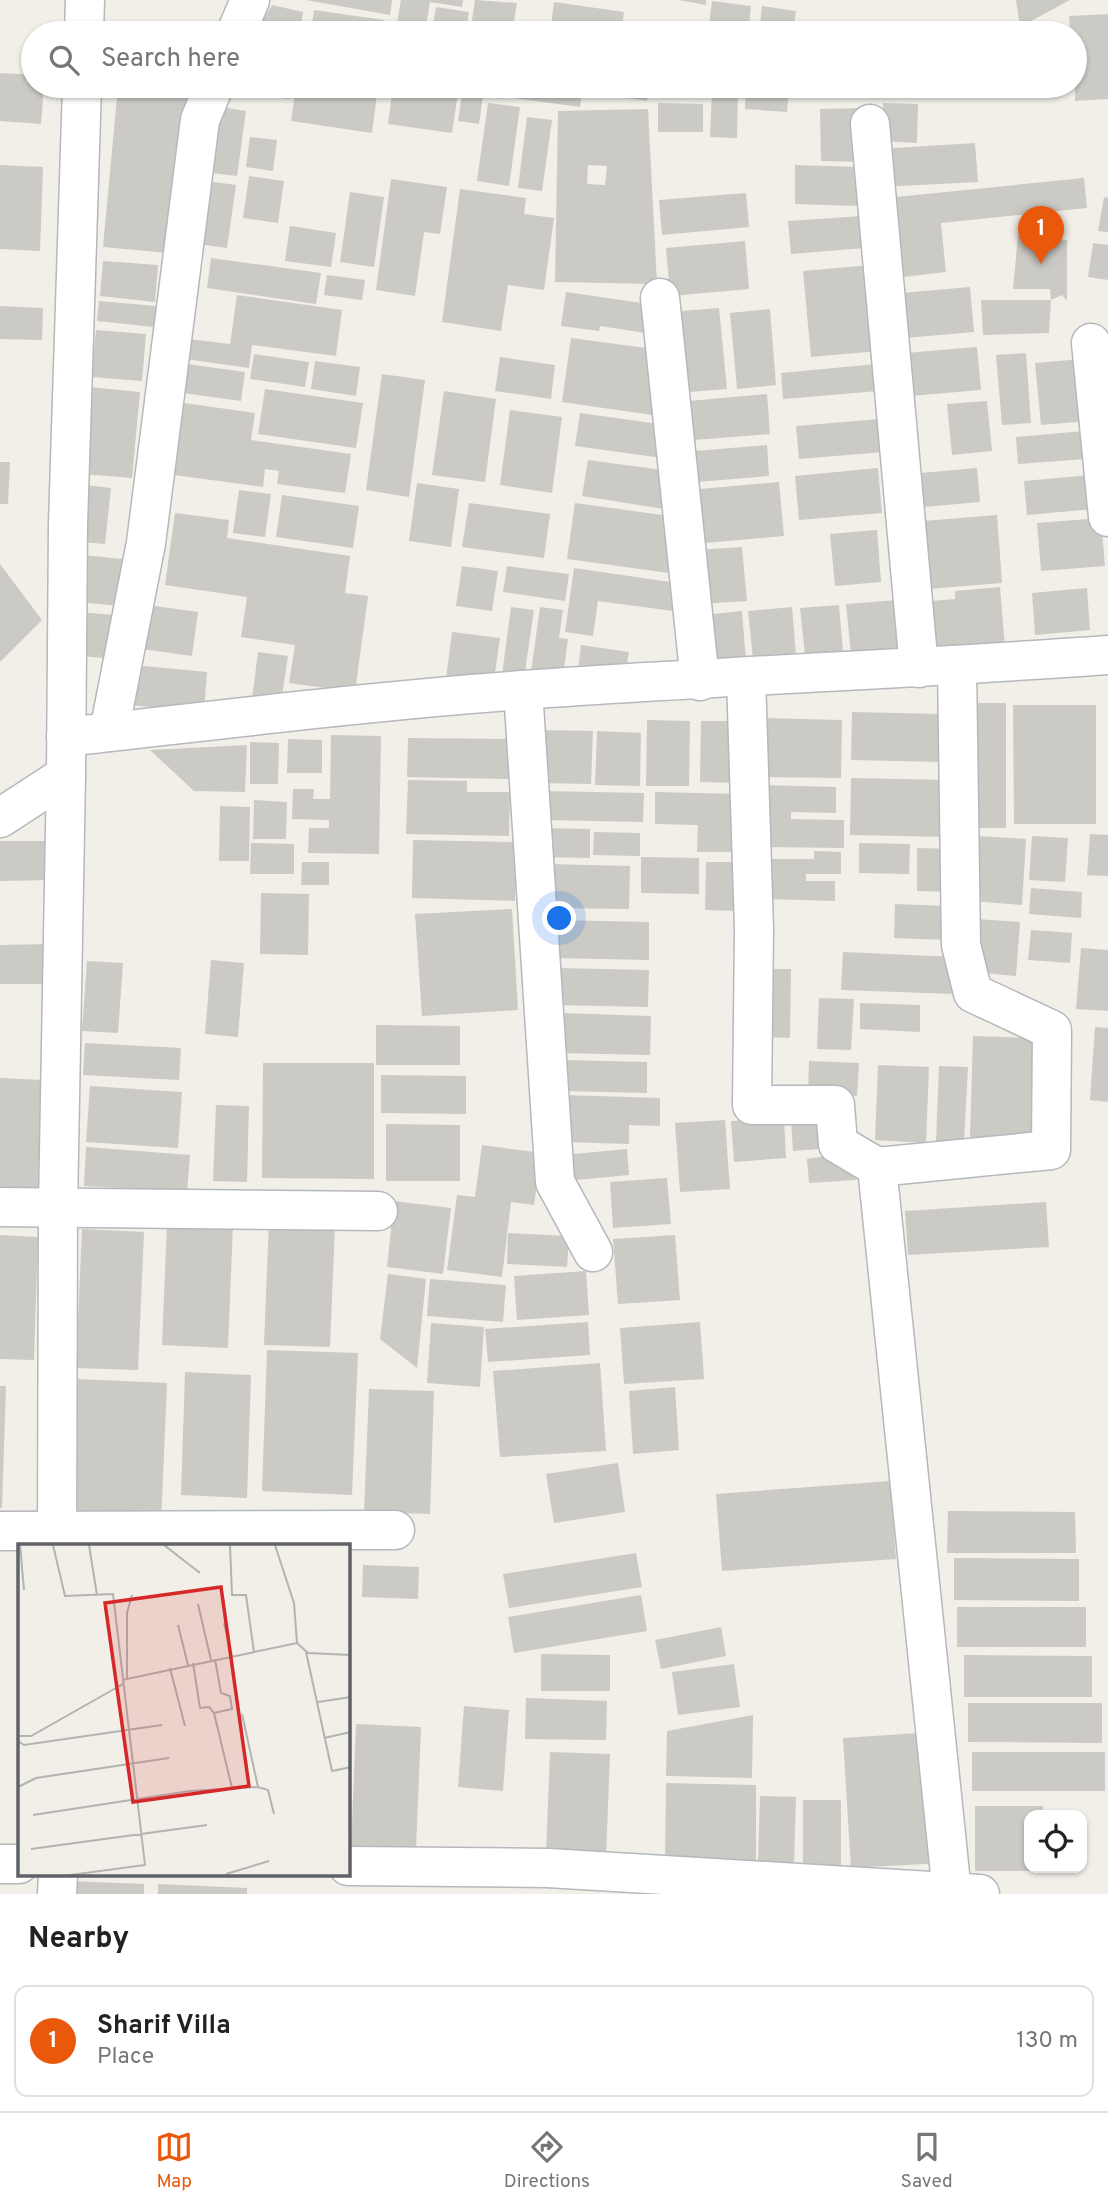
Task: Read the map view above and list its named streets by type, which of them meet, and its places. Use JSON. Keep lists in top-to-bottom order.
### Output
{
  "page": {
    "search": "Search here",
    "pins": "1",
    "heading": "Nearby",
    "list": [
      {
        "mark": "1",
        "name": "Sharif Villa",
        "note": "Place",
        "value": "130 m"
      }
    ],
    "nav": ["Map", "Directions", "Saved"]
  }
}
